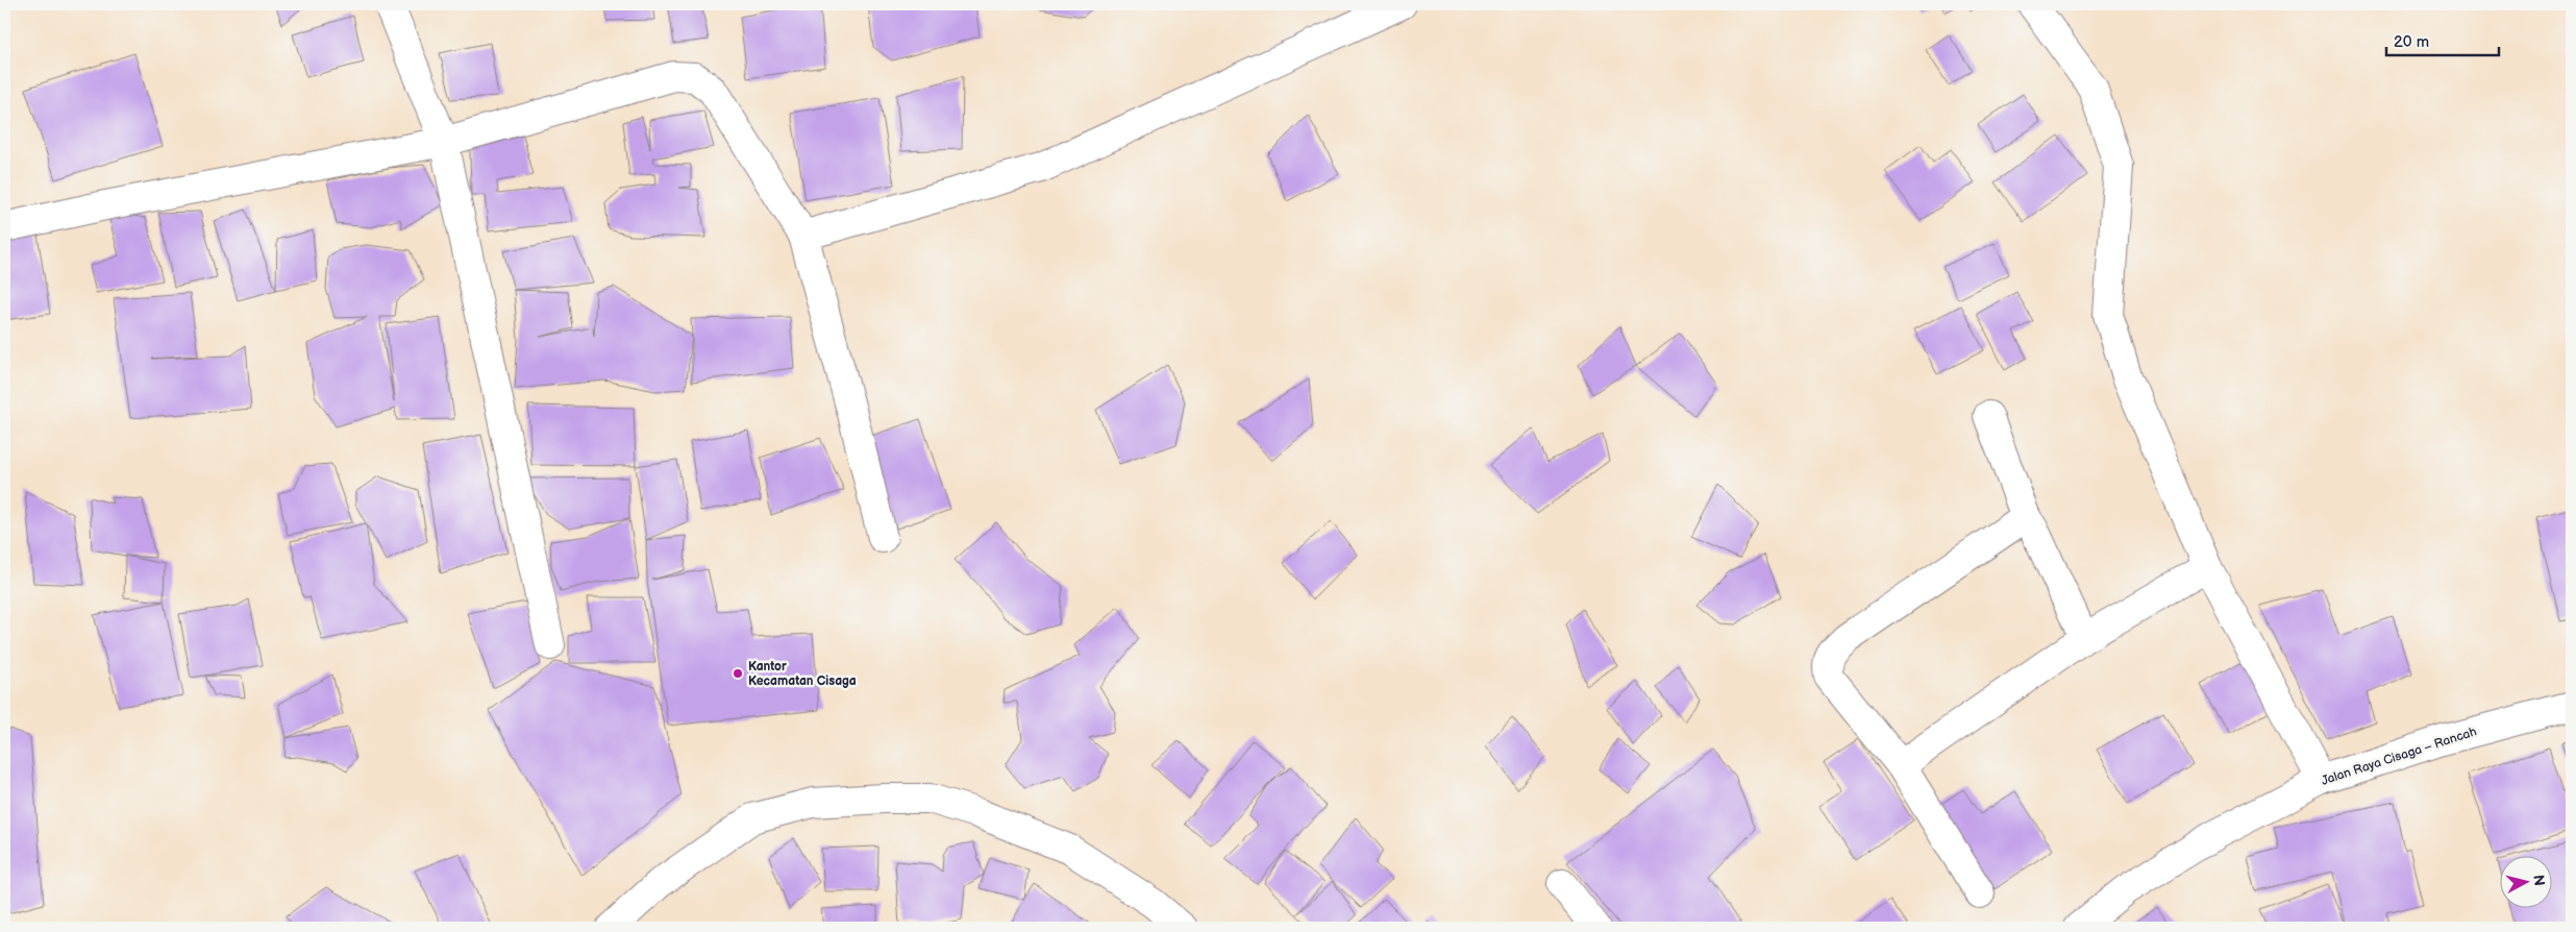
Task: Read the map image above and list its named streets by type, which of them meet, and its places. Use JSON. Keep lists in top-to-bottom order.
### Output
{
  "streets": {
    "street": ["Jalan Raya Cisaga – Rancah"]
  },
  "places": ["Kantor Kecamatan Cisaga"],
  "scale_bar": "20 m",
  "north": "right"
}
